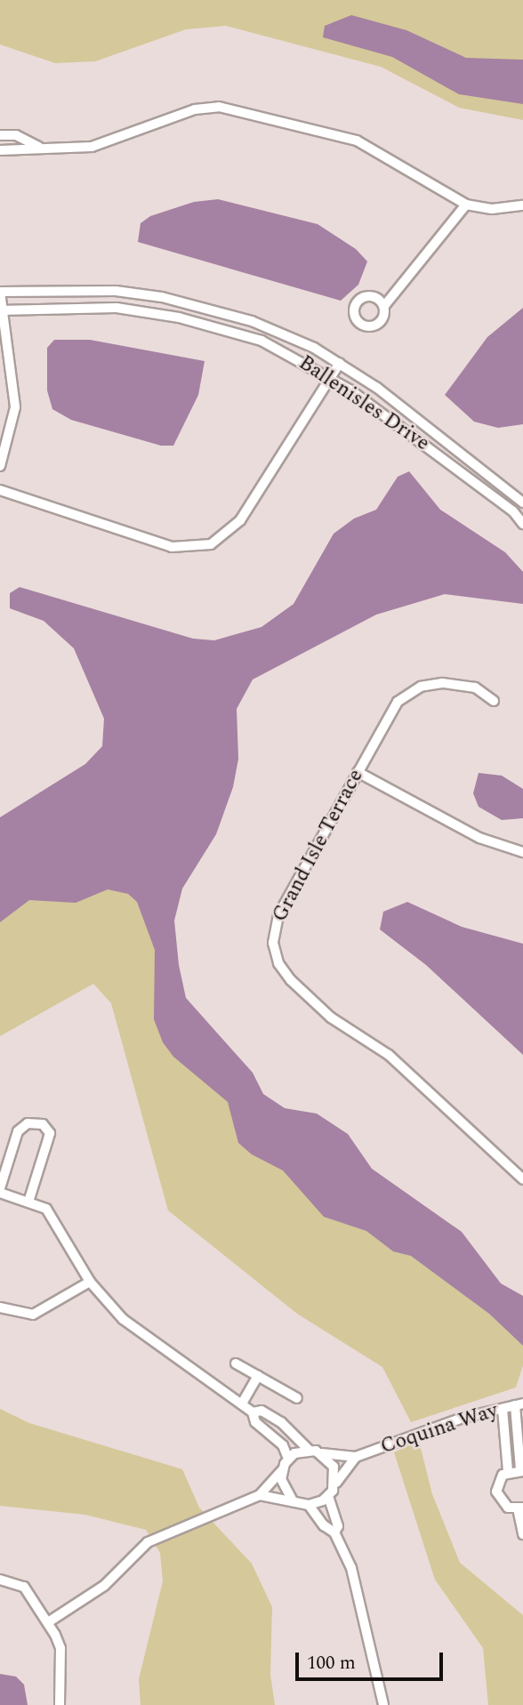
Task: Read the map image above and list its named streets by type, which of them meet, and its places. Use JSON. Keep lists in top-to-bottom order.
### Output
{
  "streets": {
    "street": ["Ballenisles Drive", "Grand Isle Terrace", "Coquina Way"]
  },
  "scale_bar": "100 m"
}
